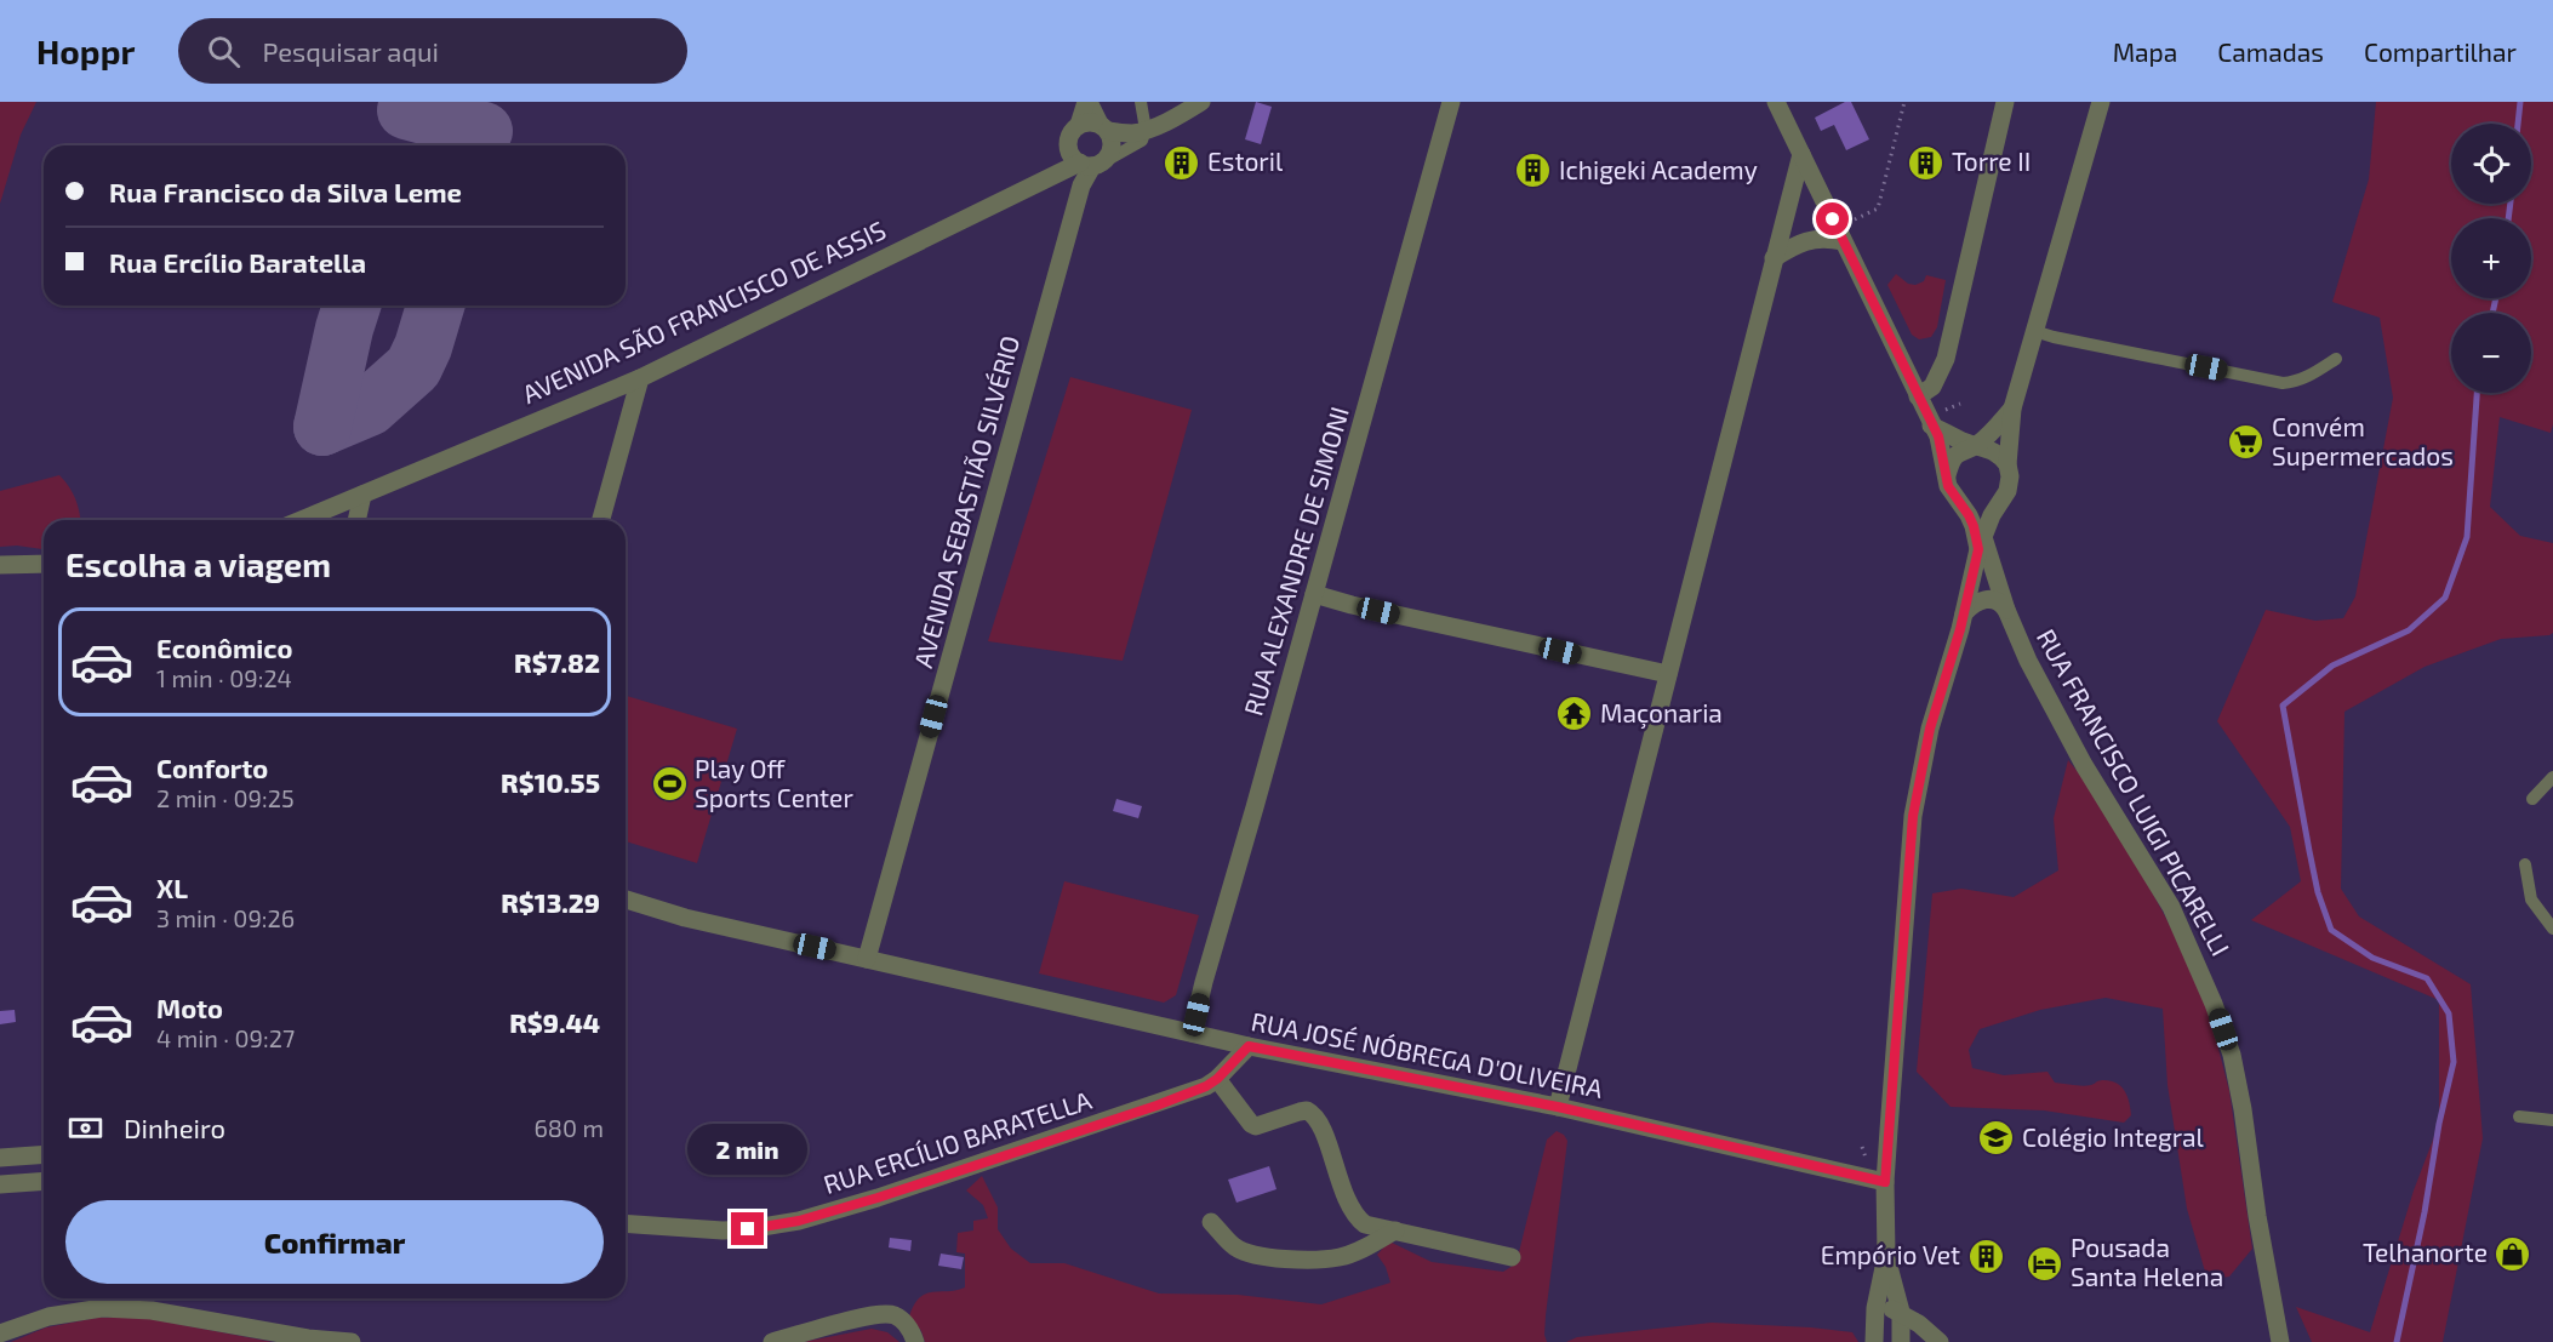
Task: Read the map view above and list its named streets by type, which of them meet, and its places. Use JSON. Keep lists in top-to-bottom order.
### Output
{
  "streets": {
    "street": [
      "AVENIDA SÃO FRANCISCO DE ASSIS",
      "AVENIDA SEBASTIÃO SILVÉRIO",
      "RUA ALEXANDRE DE SIMONI",
      "RUA FRANCISCO LUIGI PICARELLI",
      "RUA JOSÉ NÓBREGA D'OLIVEIRA",
      "RUA ERCÍLIO BARATELLA"
    ]
  },
  "crossings": [
    ["AVENIDA SÃO FRANCISCO DE ASSIS", "AVENIDA SEBASTIÃO SILVÉRIO"],
    ["AVENIDA SEBASTIÃO SILVÉRIO", "RUA JOSÉ NÓBREGA D'OLIVEIRA"],
    ["RUA ALEXANDRE DE SIMONI", "RUA JOSÉ NÓBREGA D'OLIVEIRA"],
    ["RUA JOSÉ NÓBREGA D'OLIVEIRA", "RUA ERCÍLIO BARATELLA"]
  ],
  "places": {
    "building": [
      "Estoril",
      "Torre II",
      "Ichigeki Academy",
      "Empório Vet"
    ],
    "supermarket": ["Convém Supermercados"],
    "temple": ["Maçonaria"],
    "sports": ["Play Off Sports Center"],
    "school or university": ["Colégio Integral"],
    "shop": ["Telhanorte"],
    "hotel": ["Pousada Santa Helena"]
  },
  "page": {
    "header": "Hoppr",
    "search": "Pesquisar aqui",
    "nav": ["Mapa", "Camadas", "Compartilhar"],
    "map_buttons": ["+", "−"],
    "banner": ["Rua Francisco da Silva Leme", "Rua Ercílio Baratella"],
    "heading": "Escolha a viagem",
    "list": [
      {
        "name": "Econômico",
        "note": "1 min · 09:24",
        "value": "R$7.82"
      },
      {
        "name": "Conforto",
        "note": "2 min · 09:25",
        "value": "R$10.55"
      },
      {
        "name": "XL",
        "note": "3 min · 09:26",
        "value": "R$13.29"
      },
      {
        "name": "Moto",
        "note": "4 min · 09:27",
        "value": "R$9.44"
      }
    ],
    "pay": ["Dinheiro", "680 m"],
    "bubble": "2 min",
    "buttons": "Confirmar"
  }
}
